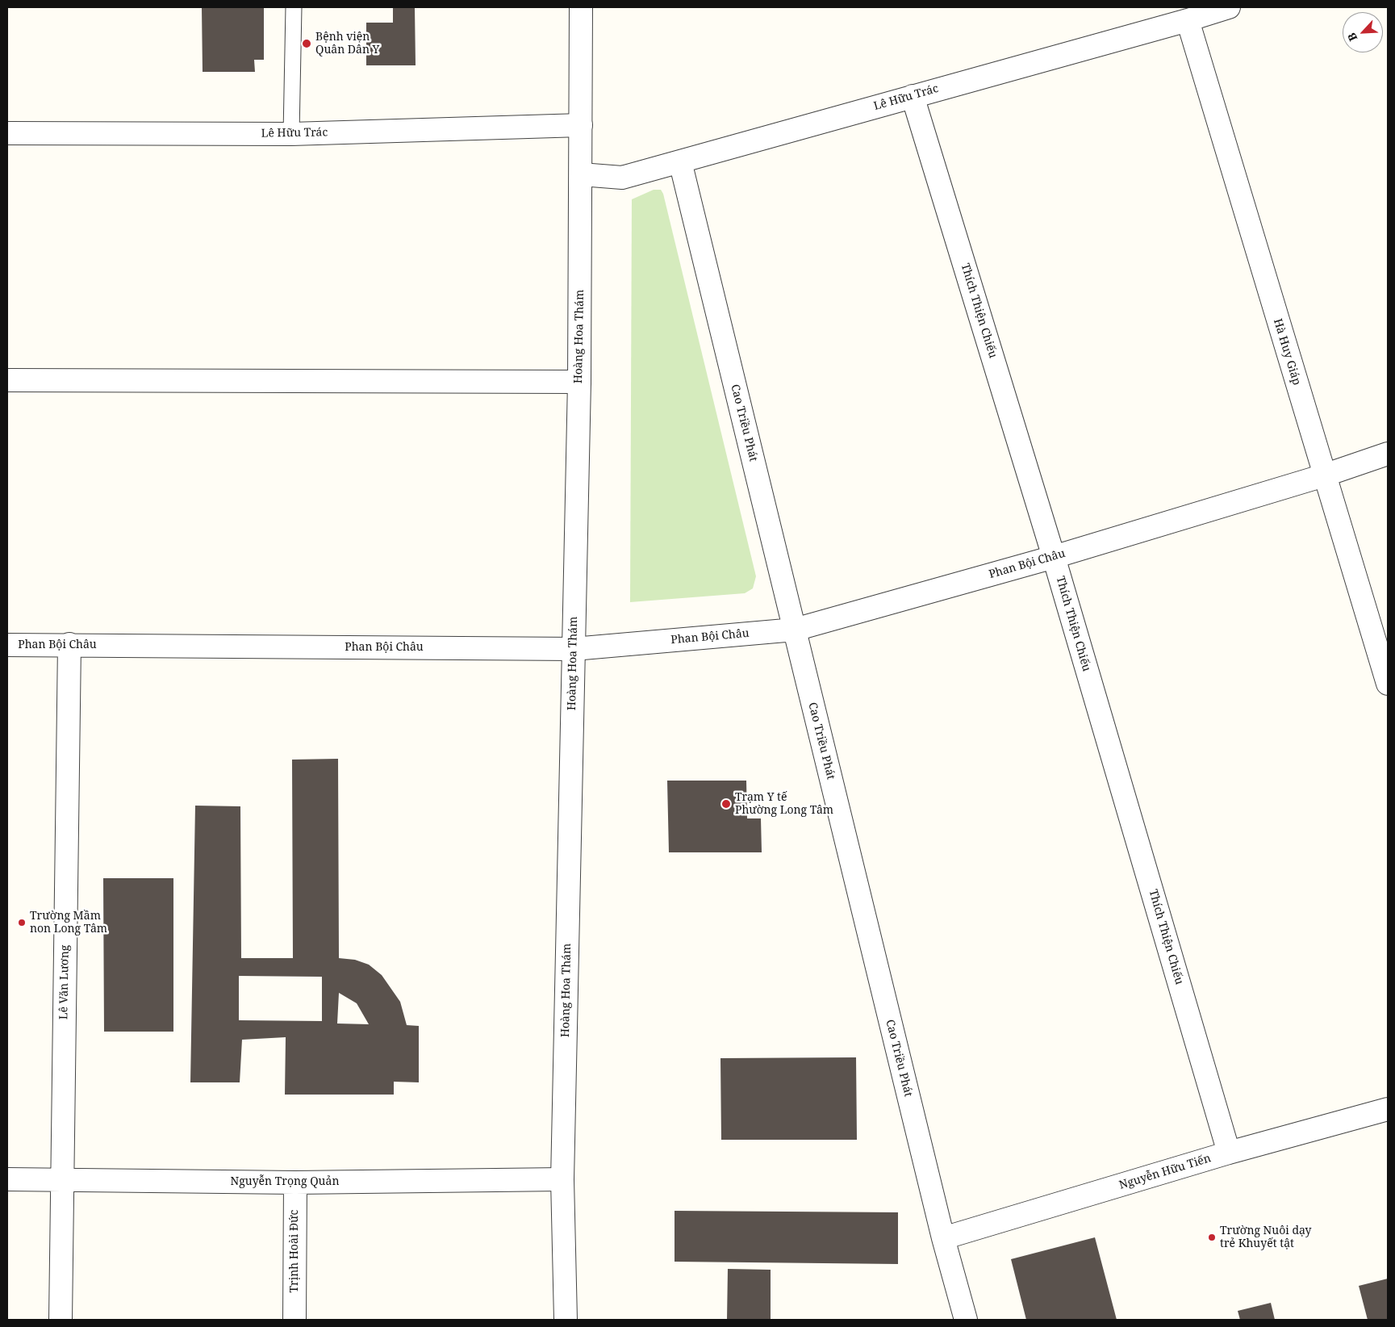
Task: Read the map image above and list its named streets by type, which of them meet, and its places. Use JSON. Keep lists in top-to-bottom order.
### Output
{
  "streets": {
    "street": [
      "Lê Hữu Trác",
      "Thích Thiện Chiếu",
      "Hoàng Hoa Thám",
      "Hà Huy Giáp",
      "Cao Triều Phát",
      "Phan Bội Châu",
      "Lê Văn Lương",
      "Nguyễn Hữu Tiến",
      "Nguyễn Trọng Quản",
      "Trịnh Hoài Đức"
    ]
  },
  "crossings": [
    ["Lê Hữu Trác", "Thích Thiện Chiếu"],
    ["Lê Hữu Trác", "Hoàng Hoa Thám"],
    ["Lê Hữu Trác", "Hà Huy Giáp"],
    ["Lê Hữu Trác", "Cao Triều Phát"],
    ["Thích Thiện Chiếu", "Phan Bội Châu"],
    ["Thích Thiện Chiếu", "Nguyễn Hữu Tiến"],
    ["Hoàng Hoa Thám", "Phan Bội Châu"],
    ["Hoàng Hoa Thám", "Nguyễn Trọng Quản"],
    ["Hà Huy Giáp", "Phan Bội Châu"],
    ["Cao Triều Phát", "Phan Bội Châu"],
    ["Cao Triều Phát", "Nguyễn Hữu Tiến"],
    ["Phan Bội Châu", "Lê Văn Lương"],
    ["Lê Văn Lương", "Nguyễn Trọng Quản"],
    ["Nguyễn Trọng Quản", "Trịnh Hoài Đức"]
  ],
  "places": [
    "Bệnh viện Quân Dân Y",
    "Trạm Y tế Phường Long Tâm",
    "Trường Mầm non Long Tâm",
    "Trường Nuôi dạy trẻ Khuyết tật"
  ],
  "north": "bottom left"
}
